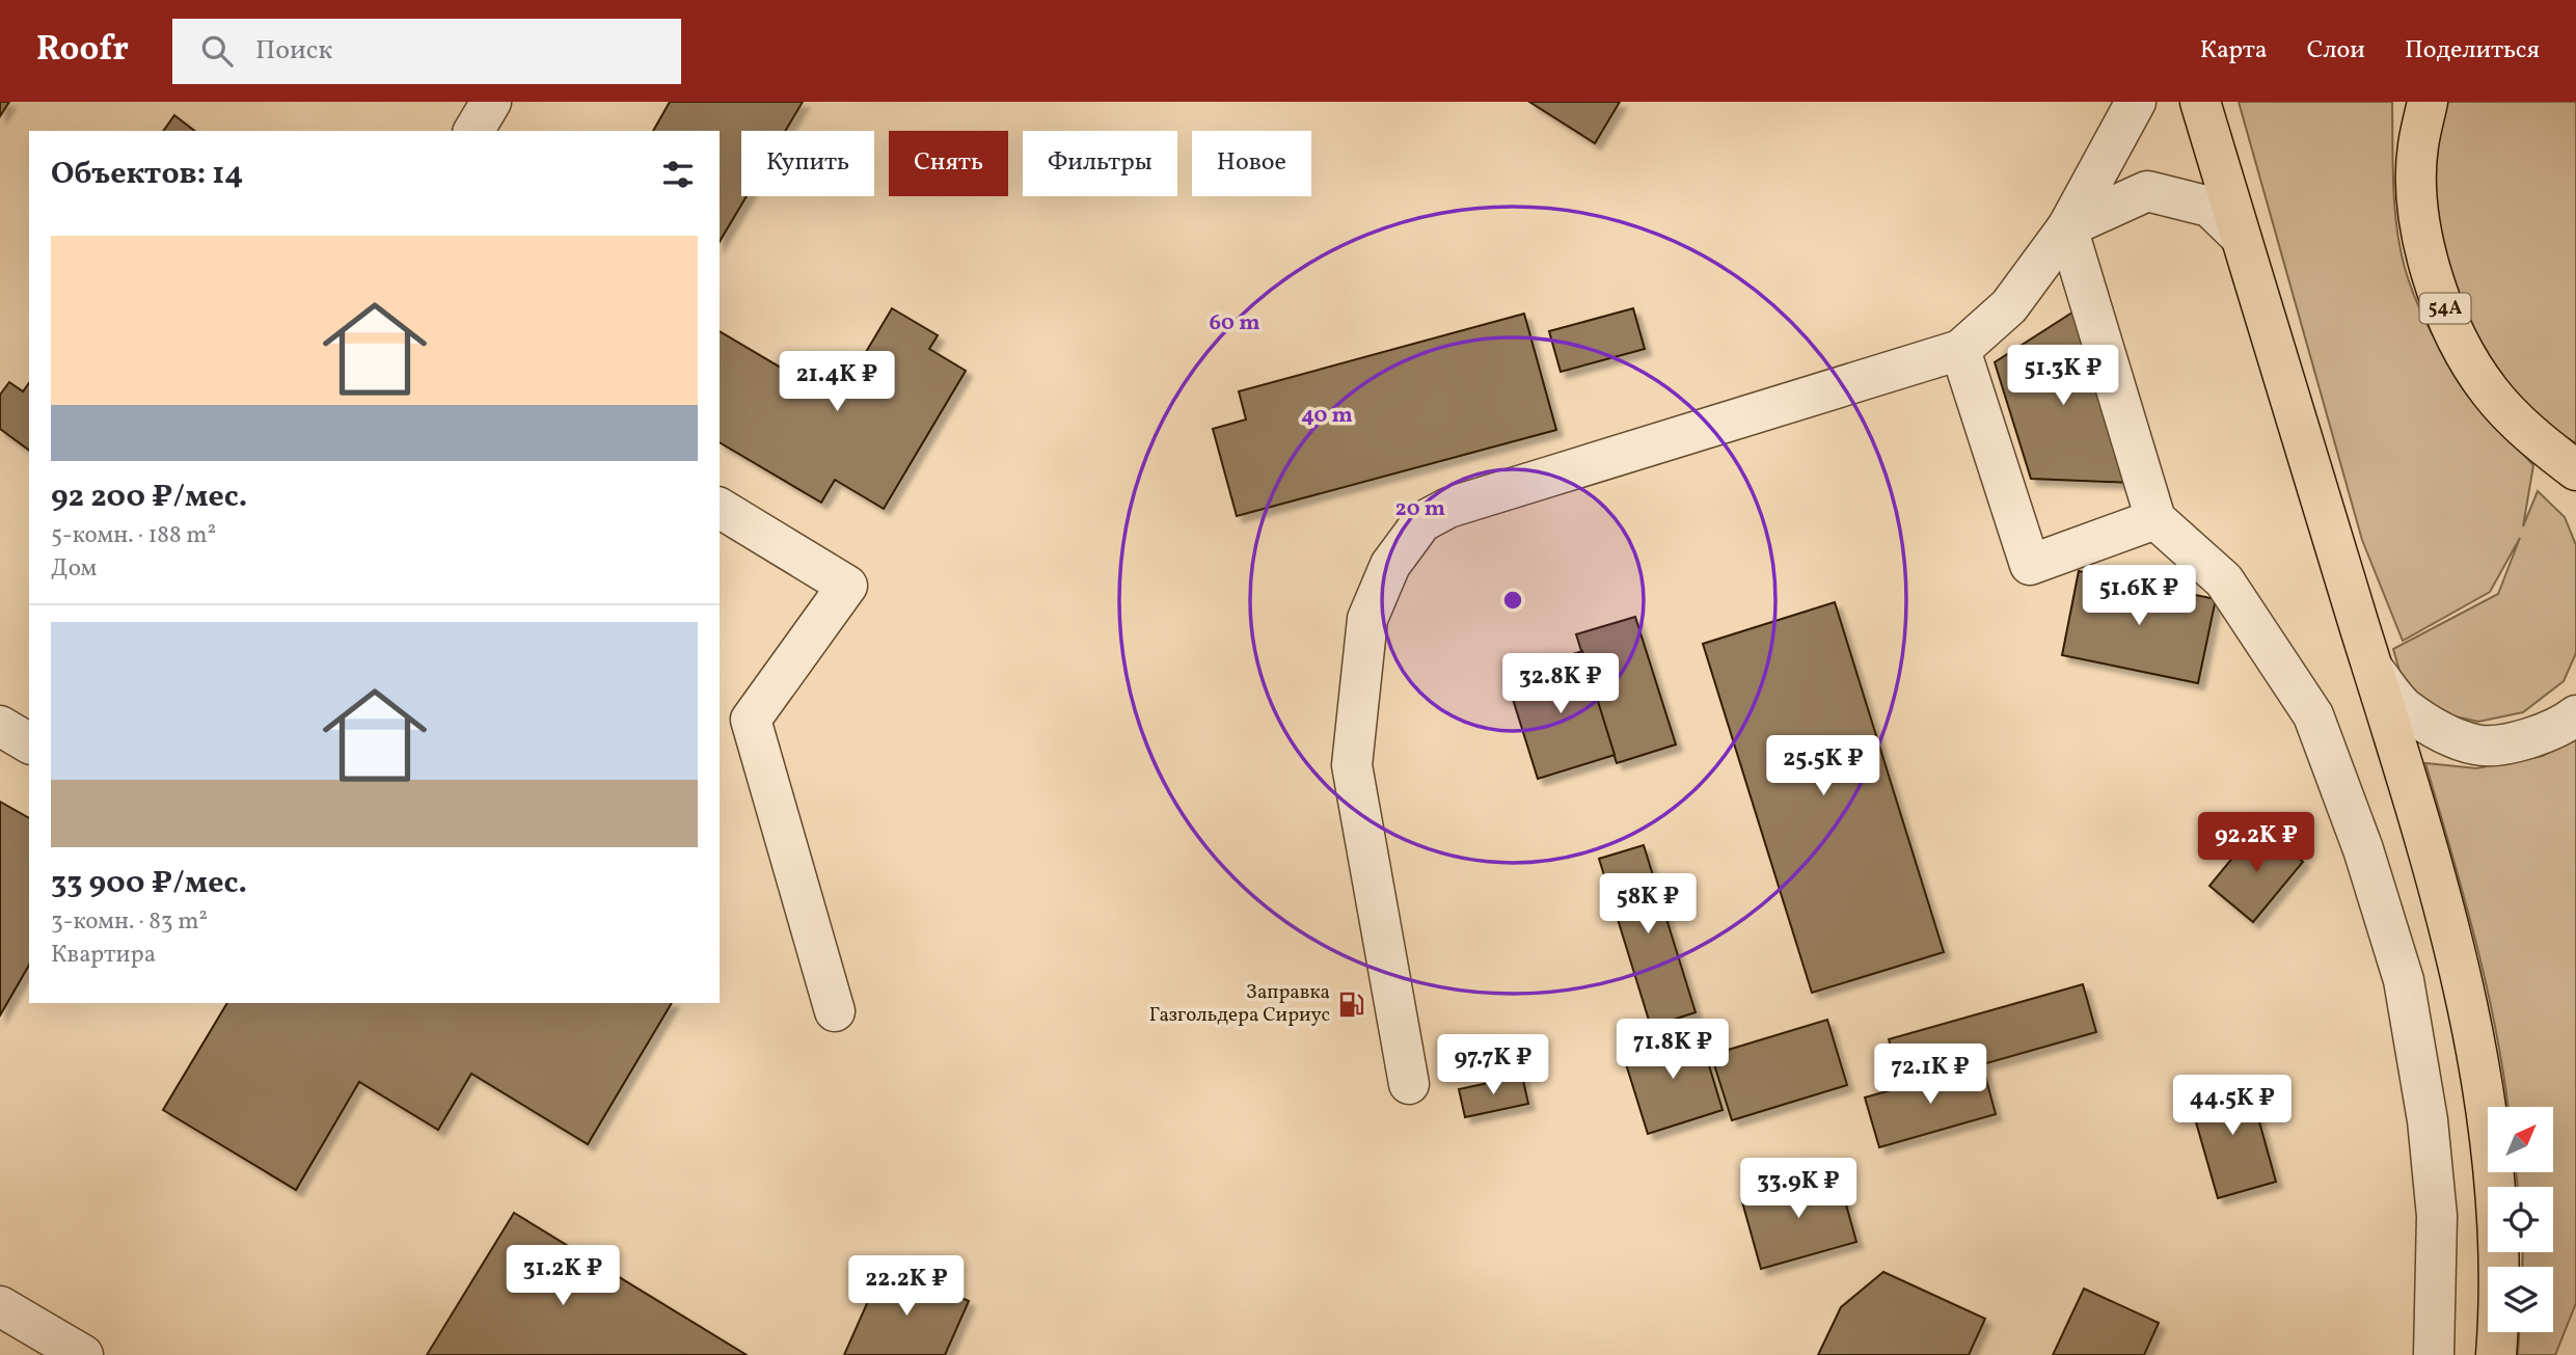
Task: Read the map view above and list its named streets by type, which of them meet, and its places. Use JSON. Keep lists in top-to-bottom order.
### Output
{
  "streets": {
    "main road": ["54А"]
  },
  "places": {
    "fuel station": ["Заправка Газгольдера Сириус"]
  },
  "north": "top right",
  "page": {
    "header": "Roofr",
    "search": "Поиск",
    "nav": ["Карта", "Слои", "Поделиться"],
    "chip": [
      "Купить",
      "Снять",
      "Фильтры",
      "Новое"
    ],
    "heading": "Объектов: 14",
    "list": [
      {
        "name": "92 200 ₽/мес.",
        "note": "5-комн. · 188 m² · Дом"
      },
      {
        "name": "33 900 ₽/мес.",
        "note": "3-комн. · 83 m² · Квартира"
      }
    ],
    "price": [
      "51.3K ₽",
      "21.4K ₽",
      "51.6K ₽",
      "32.8K ₽",
      "25.5K ₽",
      "92.2K ₽",
      "58K ₽",
      "71.8K ₽",
      "97.7K ₽",
      "72.1K ₽",
      "44.5K ₽",
      "33.9K ₽",
      "31.2K ₽",
      "22.2K ₽"
    ]
  },
  "rings": ["60 m", "40 m", "20 m"]
}
